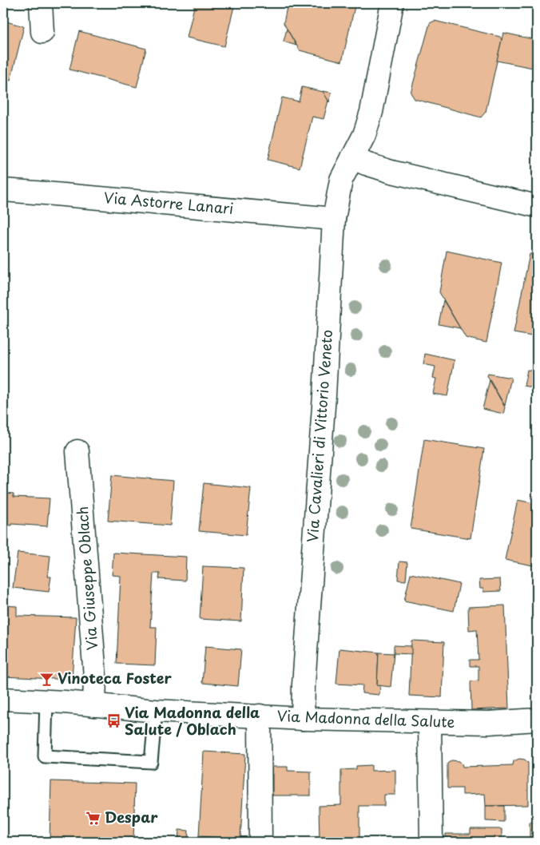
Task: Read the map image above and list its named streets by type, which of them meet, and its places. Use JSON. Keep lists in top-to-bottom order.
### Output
{
  "streets": {
    "street": [
      "Via Astorre Lanari",
      "Via Cavalieri di Vittorio Veneto",
      "Via Giuseppe Oblach",
      "Via Madonna della Salute"
    ]
  },
  "crossings": [
    ["Via Astorre Lanari", "Via Cavalieri di Vittorio Veneto"],
    ["Via Cavalieri di Vittorio Veneto", "Via Madonna della Salute"],
    ["Via Giuseppe Oblach", "Via Madonna della Salute"]
  ],
  "places": {
    "bar": ["Vinoteca Foster"],
    "bus stop": ["Via Madonna della Salute / Oblach"],
    "supermarket": ["Despar"]
  }
}
